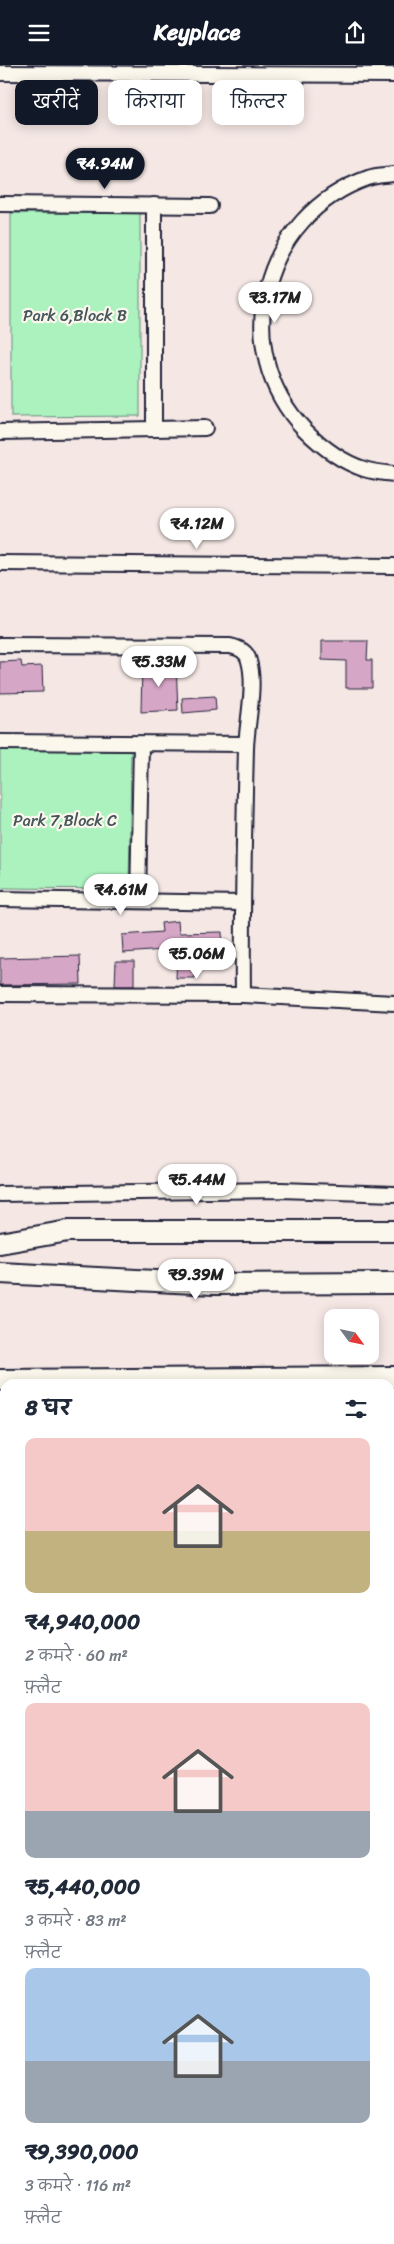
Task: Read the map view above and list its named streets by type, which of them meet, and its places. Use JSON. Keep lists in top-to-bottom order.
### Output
{
  "parks": ["Park 6,Block B", "Park 7,Block C"],
  "north": "bottom right",
  "page": {
    "header": "Keyplace",
    "chip": ["खरीदें", "किराया", "फ़िल्टर"],
    "price": [
      "₹4.94M",
      "₹3.17M",
      "₹4.12M",
      "₹5.33M",
      "₹4.61M",
      "₹5.06M",
      "₹5.44M",
      "₹9.39M"
    ],
    "heading": "8 घर",
    "list": [
      {
        "name": "₹4,940,000",
        "note": "2 कमरे · 60 m² · फ़्लैट"
      },
      {
        "name": "₹5,440,000",
        "note": "3 कमरे · 83 m² · फ़्लैट"
      },
      {
        "name": "₹9,390,000",
        "note": "3 कमरे · 116 m² · फ़्लैट"
      }
    ]
  }
}
